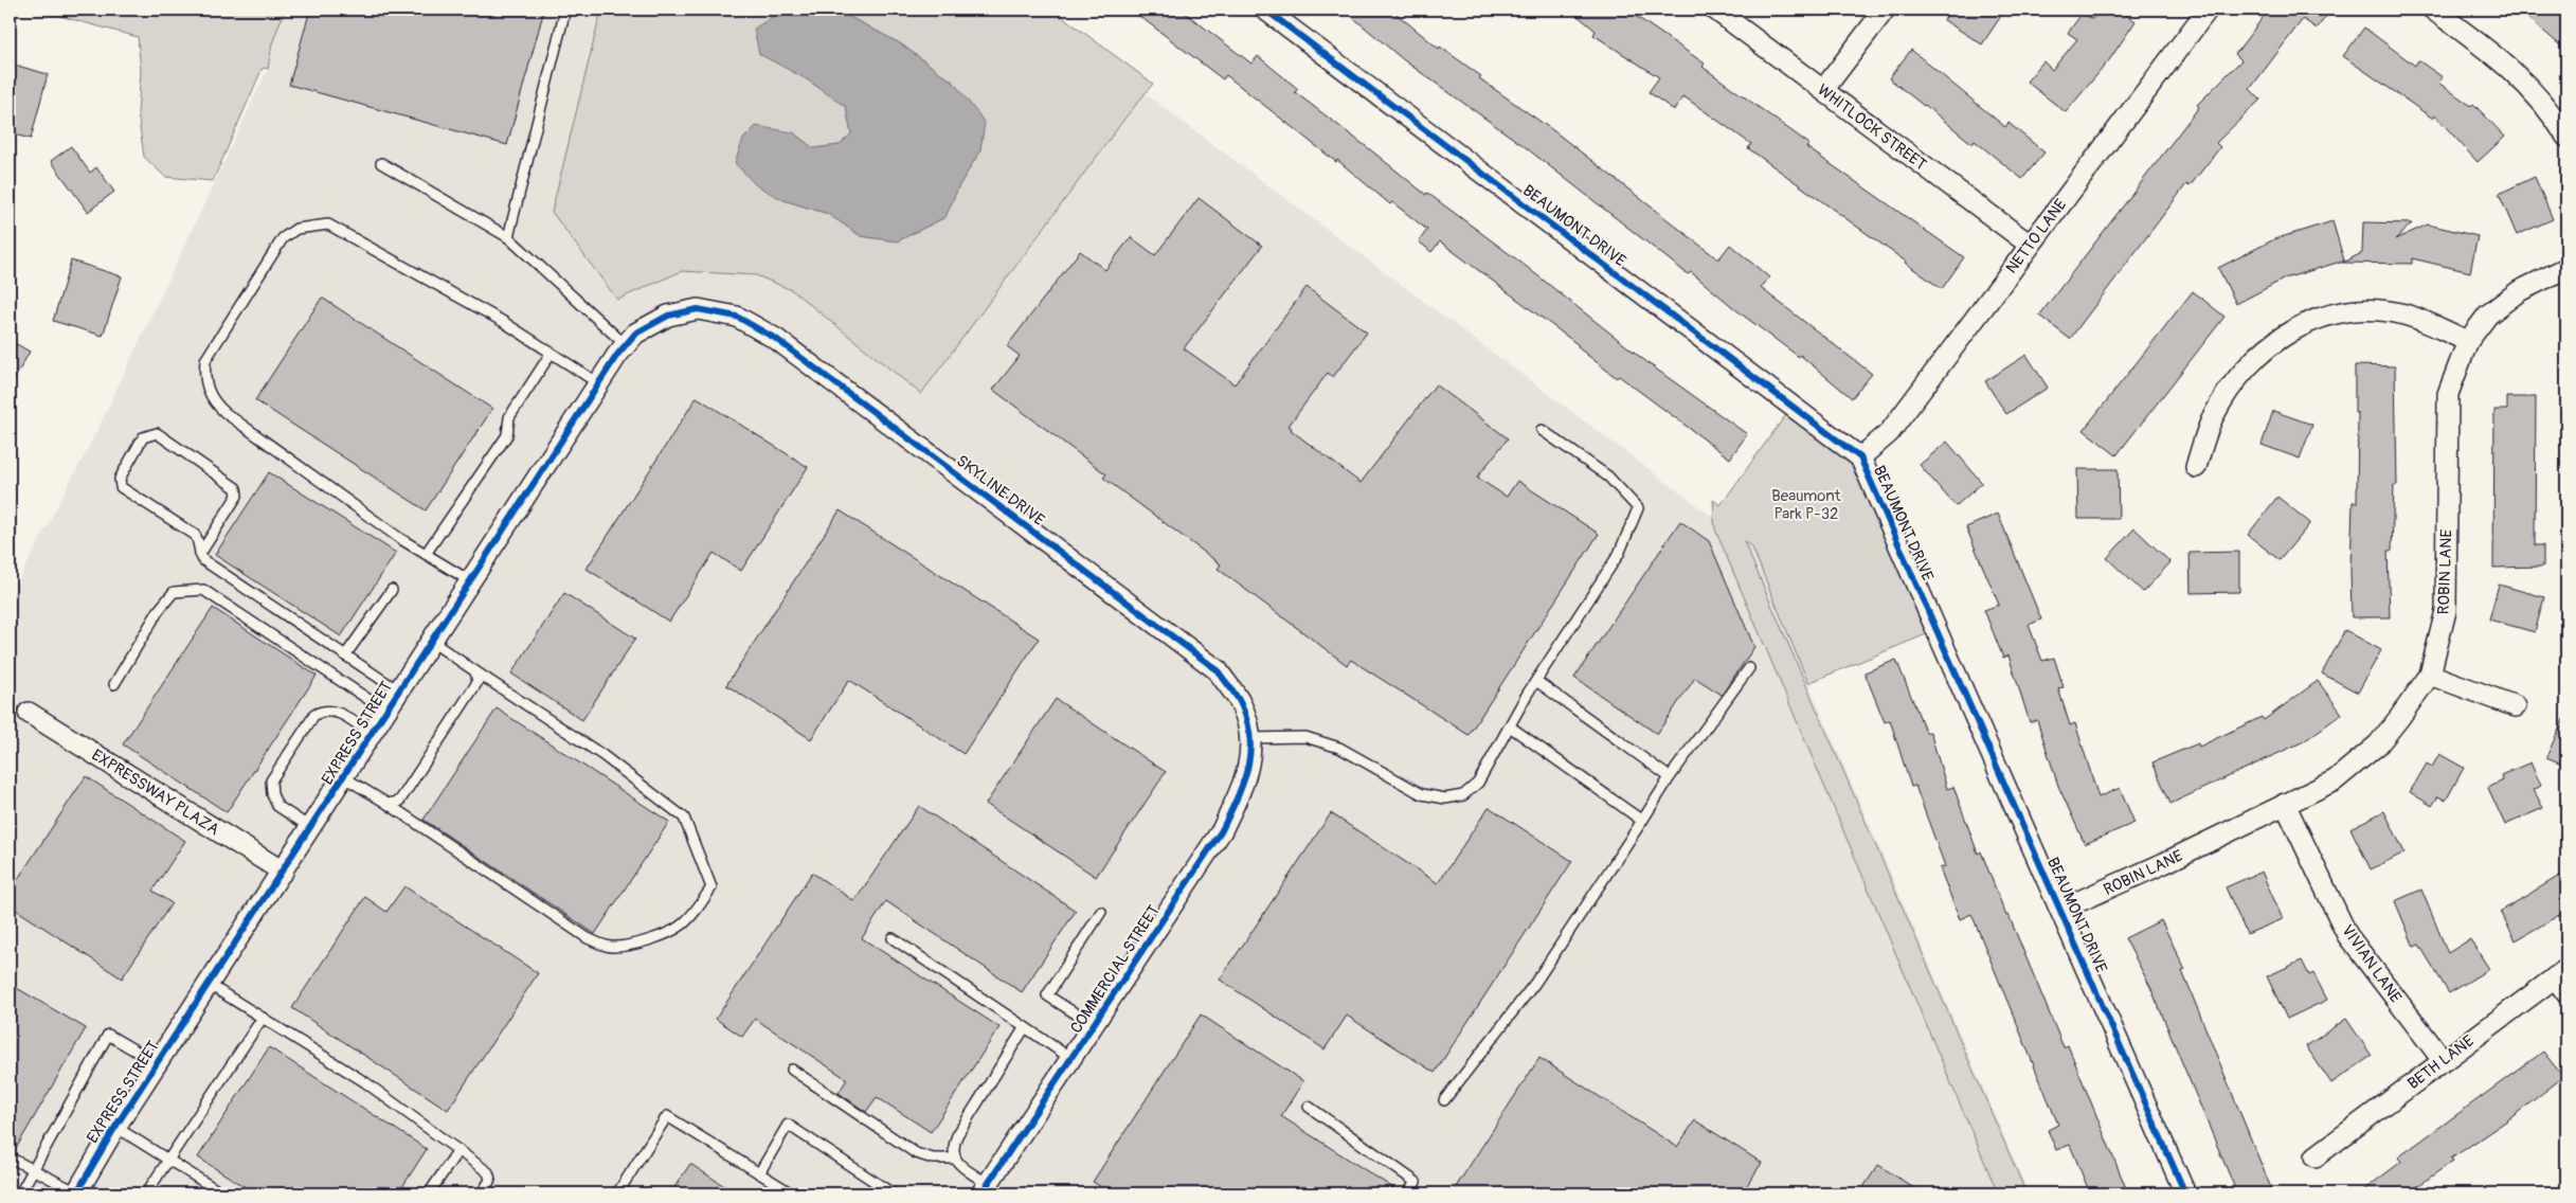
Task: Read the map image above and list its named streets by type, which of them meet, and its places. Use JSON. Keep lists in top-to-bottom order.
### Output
{
  "streets": {
    "street": [
      "WHITLOCK STREET",
      "BEAUMONT DRIVE",
      "NETTO LANE",
      "SKYLINE DRIVE",
      "ROBIN LANE",
      "EXPRESS STREET",
      "EXPRESSWAY PLAZA",
      "VIVIAN LANE",
      "COMMERCIAL STREET",
      "BETH LANE"
    ]
  },
  "crossings": [
    ["WHITLOCK STREET", "NETTO LANE"],
    ["BEAUMONT DRIVE", "NETTO LANE"],
    ["BEAUMONT DRIVE", "ROBIN LANE"],
    ["SKYLINE DRIVE", "EXPRESS STREET"],
    ["SKYLINE DRIVE", "COMMERCIAL STREET"],
    ["ROBIN LANE", "VIVIAN LANE"],
    ["EXPRESS STREET", "EXPRESSWAY PLAZA"],
    ["VIVIAN LANE", "BETH LANE"]
  ],
  "parks": ["Beaumont Park P-32"]
}
